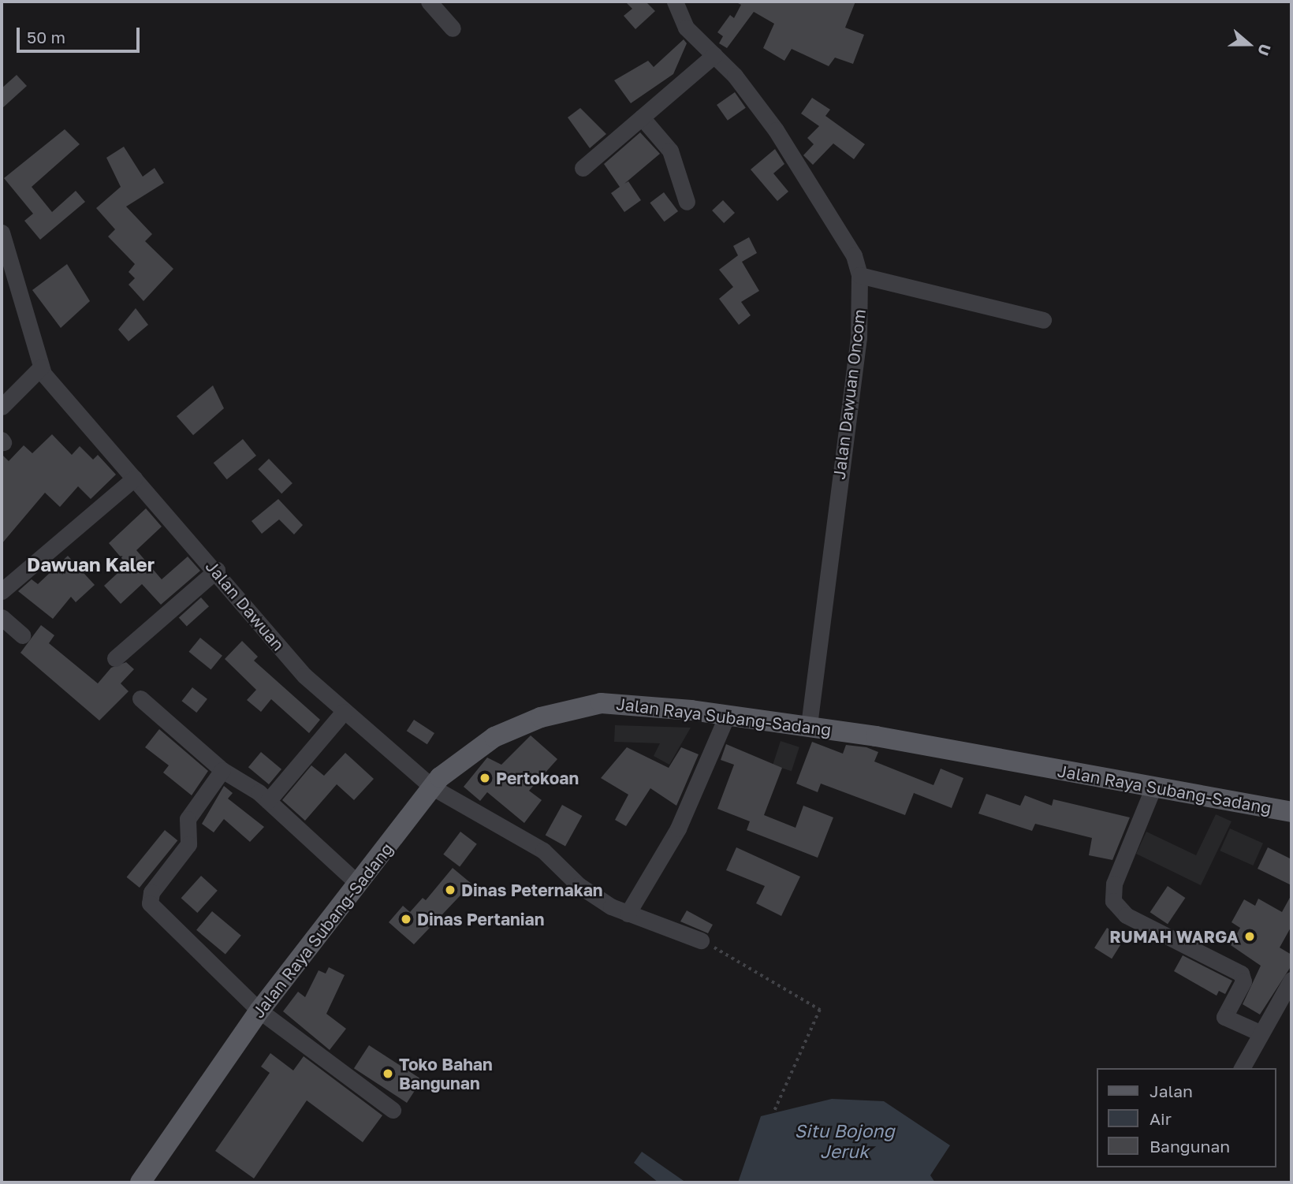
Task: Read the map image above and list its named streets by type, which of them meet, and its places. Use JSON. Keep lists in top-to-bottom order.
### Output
{
  "streets": {
    "main road": ["Jalan Raya Subang-Sadang"],
    "street": ["Jalan Dawuan Oncom", "Jalan Dawuan"]
  },
  "crossings": [
    ["Jalan Dawuan Oncom", "Jalan Raya Subang-Sadang"],
    ["Jalan Dawuan", "Jalan Raya Subang-Sadang"]
  ],
  "districts": ["Dawuan Kaler"],
  "water": ["Situ Bojong Jeruk"],
  "places": [
    "Pertokoan",
    "Dinas Peternakan",
    "Dinas Pertanian",
    "RUMAH WARGA",
    "Toko Bahan Bangunan"
  ],
  "legend": ["Jalan", "Air", "Bangunan"],
  "scale_bar": "50 m",
  "north": "right"
}
